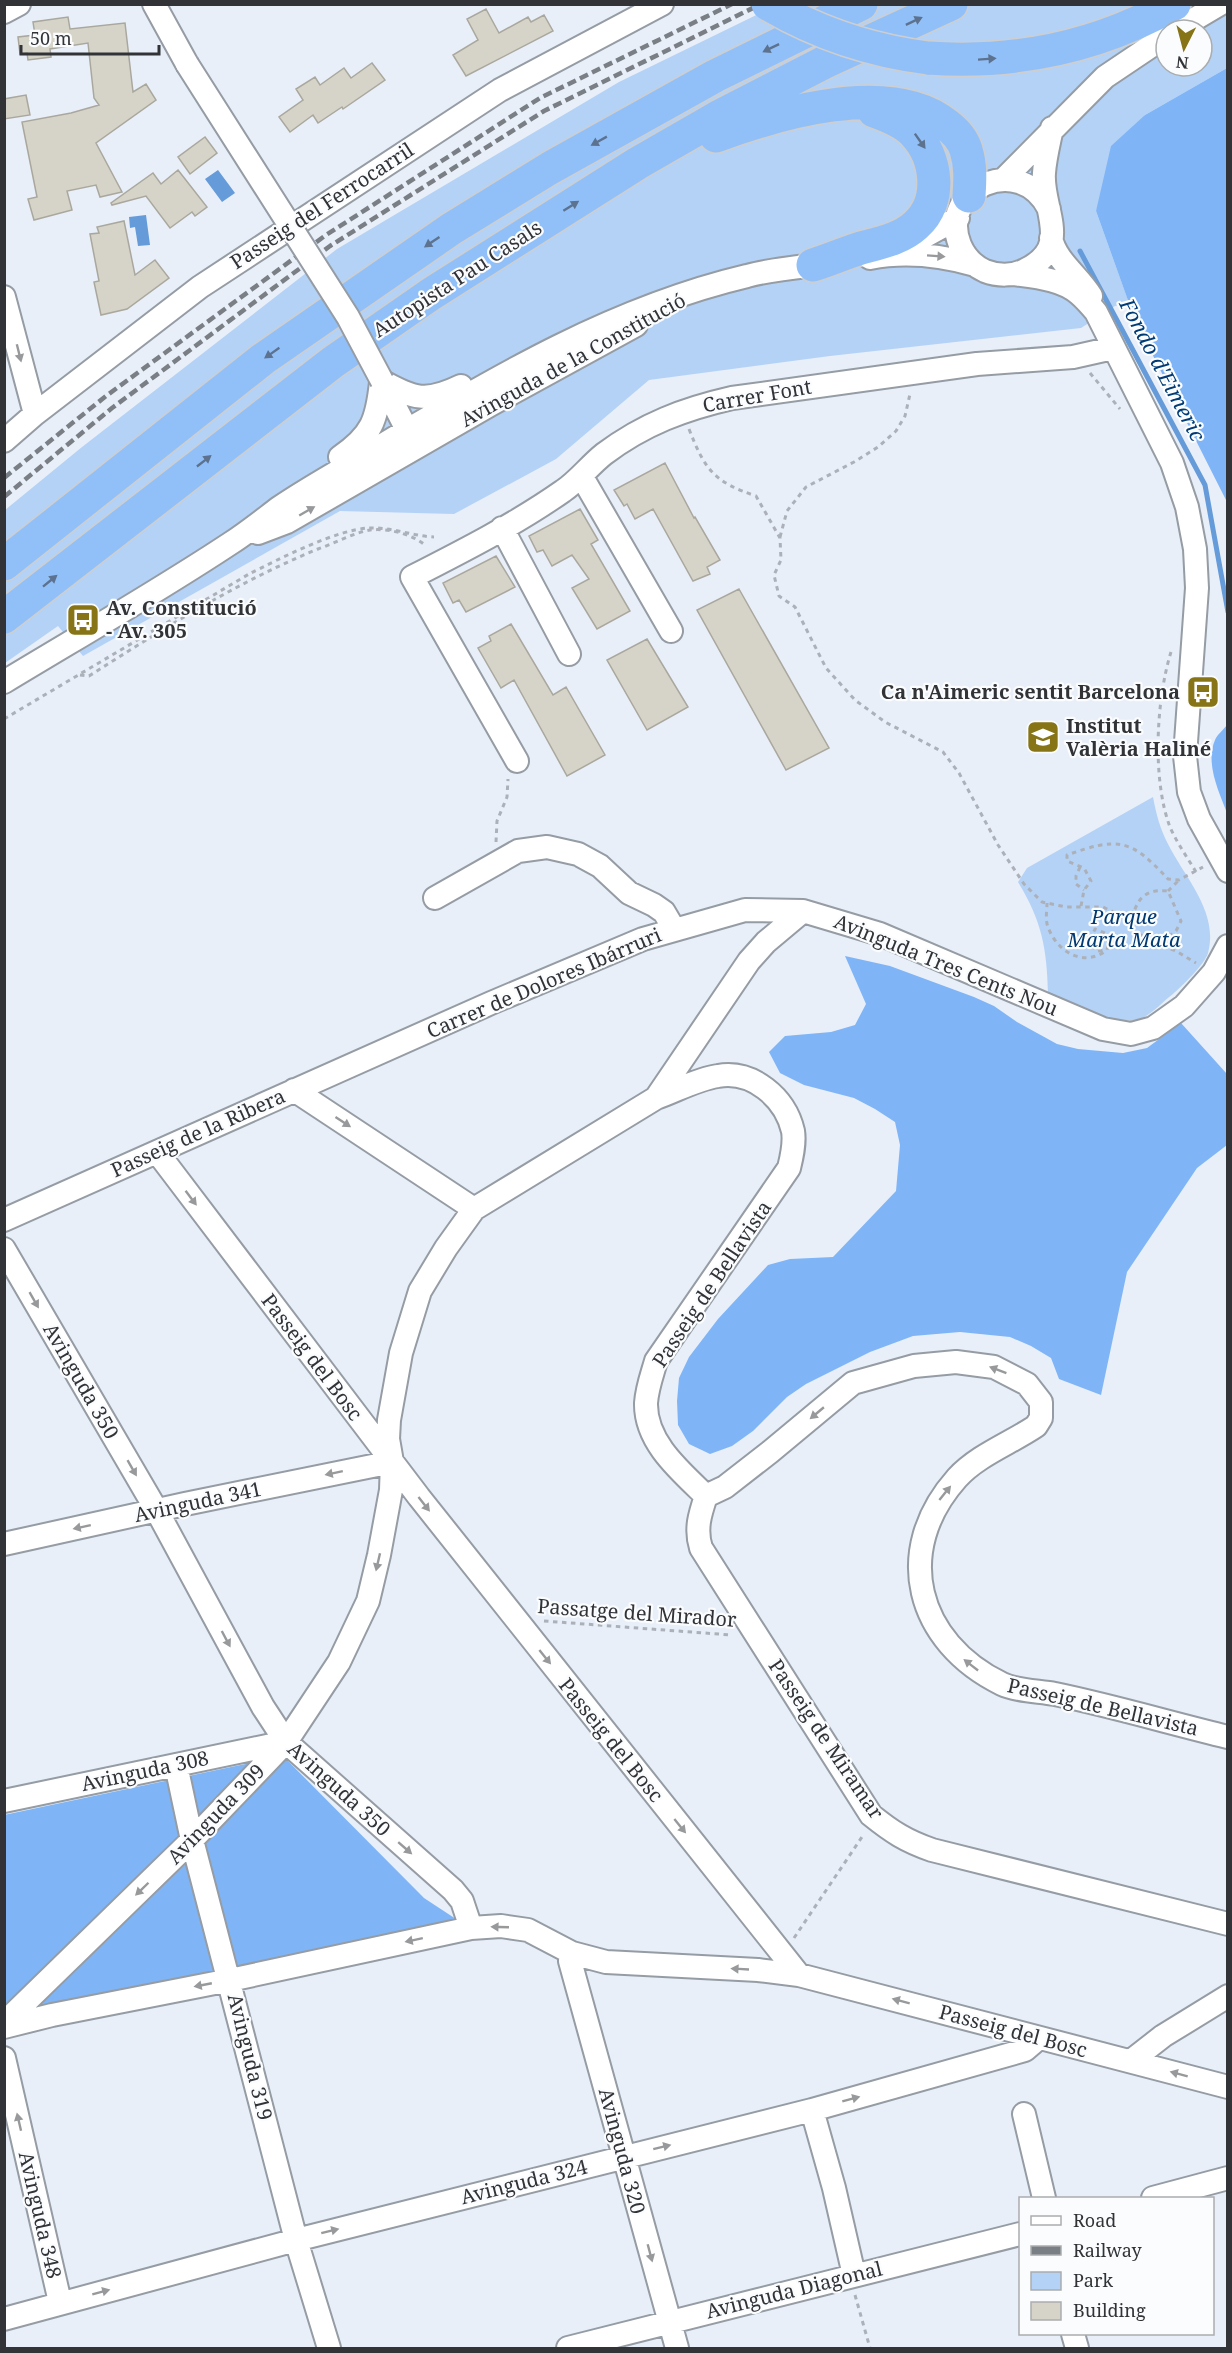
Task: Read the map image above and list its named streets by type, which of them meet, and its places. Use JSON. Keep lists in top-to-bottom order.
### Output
{
  "streets": {
    "highway": ["Autopista Pau Casals"],
    "street": [
      "Passeig del Ferrocarril",
      "Avinguda de la Constitució",
      "Carrer Font",
      "Avinguda Tres Cents Nou",
      "Carrer de Dolores Ibárruri",
      "Passeig de la Ribera",
      "Passeig de Bellavista",
      "Passeig del Bosc",
      "Avinguda 350",
      "Avinguda 341",
      "Passeig de Miramar",
      "Avinguda 308",
      "Avinguda 309",
      "Avinguda 319",
      "Avinguda 320",
      "Avinguda 324",
      "Avinguda 348",
      "Avinguda Diagonal"
    ],
    "path": ["Passatge del Mirador"]
  },
  "crossings": [
    ["Avinguda Tres Cents Nou", "Carrer de Dolores Ibárruri"],
    ["Carrer de Dolores Ibárruri", "Passeig de la Ribera"],
    ["Passeig de la Ribera", "Passeig del Bosc"],
    ["Passeig de Bellavista", "Passeig de Miramar"],
    ["Passeig del Bosc", "Avinguda 341"],
    ["Passeig del Bosc", "Passatge del Mirador"],
    ["Passeig del Bosc", "Avinguda 309"],
    ["Passeig del Bosc", "Avinguda 324"],
    ["Avinguda 350", "Avinguda 341"],
    ["Avinguda 350", "Avinguda 308"],
    ["Avinguda 350", "Avinguda 309"],
    ["Avinguda 341", "Avinguda 309"],
    ["Passatge del Mirador", "Passeig de Miramar"],
    ["Avinguda 308", "Avinguda 309"],
    ["Avinguda 308", "Avinguda 319"],
    ["Avinguda 309", "Avinguda 319"],
    ["Avinguda 319", "Avinguda 324"],
    ["Avinguda 320", "Avinguda 324"],
    ["Avinguda 320", "Avinguda Diagonal"],
    ["Avinguda 324", "Avinguda 348"]
  ],
  "one_way": [
    "Passeig de la Ribera",
    "Avinguda 350",
    "Avinguda 341",
    "Avinguda 309",
    "Avinguda 324",
    "Avinguda 348"
  ],
  "water": ["Fondo d'Eimeric"],
  "parks": ["Parque Marta Mata"],
  "places": {
    "bus stop": ["Av. Constitució - Av. 305", "Ca n'Aimeric sentit Barcelona"],
    "school or university": ["Institut Valèria Haliné"]
  },
  "legend": [
    "Road",
    "Railway",
    "Park",
    "Building"
  ],
  "scale_bar": "50 m",
  "north": "bottom"
}
